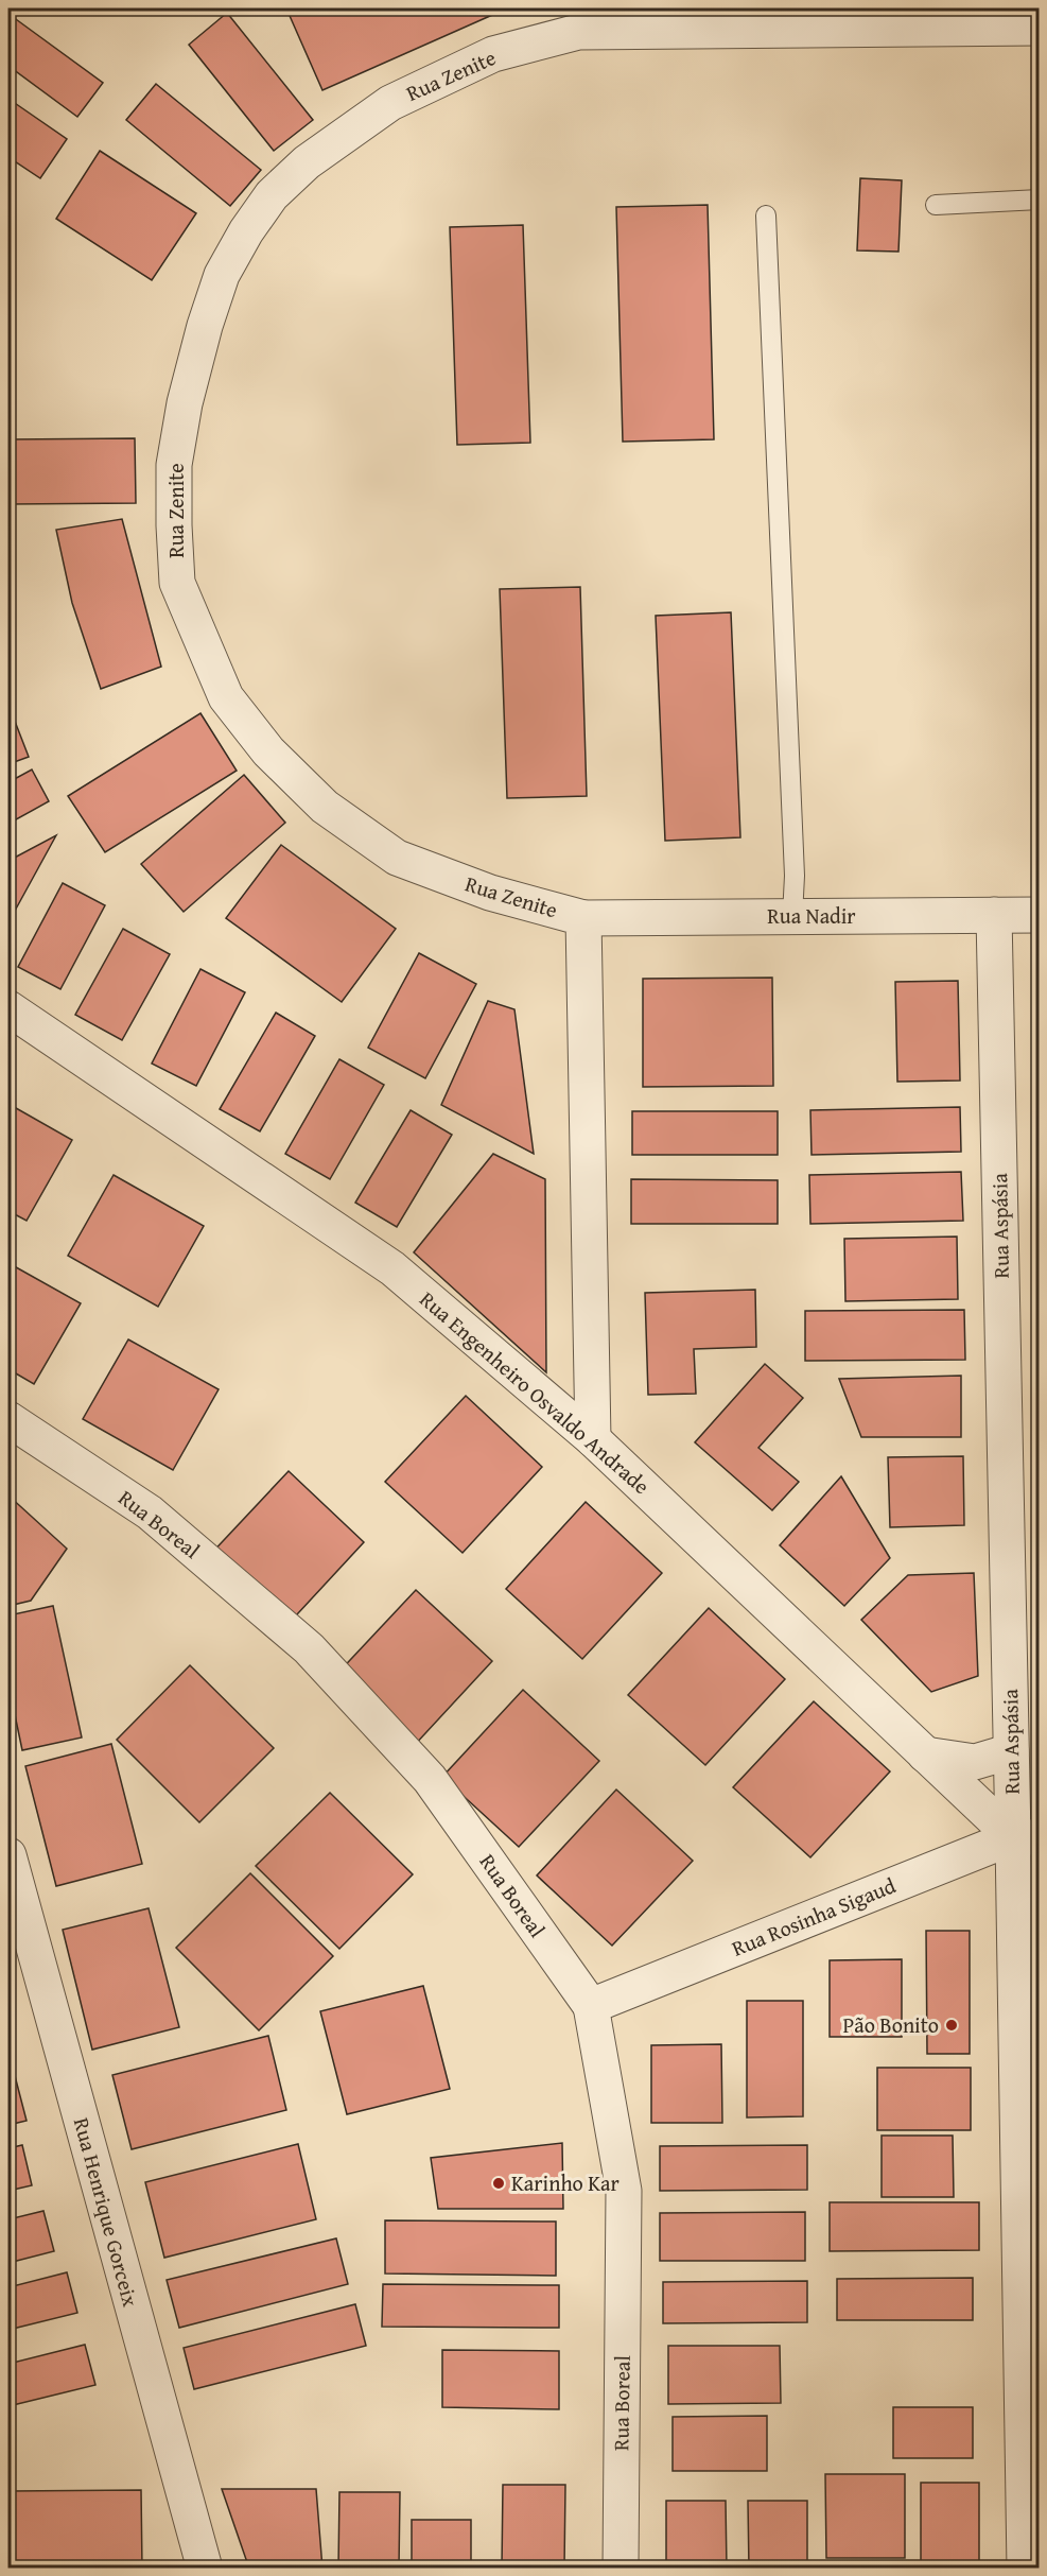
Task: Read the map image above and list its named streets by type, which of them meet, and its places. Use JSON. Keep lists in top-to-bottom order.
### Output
{
  "streets": {
    "street": [
      "Rua Zenite",
      "Rua Nadir",
      "Rua Aspásia",
      "Rua Engenheiro Osvaldo Andrade",
      "Rua Boreal",
      "Rua Rosinha Sigaud",
      "Rua Henrique Gorceix"
    ]
  },
  "crossings": [
    ["Rua Zenite", "Rua Nadir"],
    ["Rua Zenite", "Rua Engenheiro Osvaldo Andrade"],
    ["Rua Nadir", "Rua Aspásia"],
    ["Rua Aspásia", "Rua Engenheiro Osvaldo Andrade"],
    ["Rua Aspásia", "Rua Rosinha Sigaud"],
    ["Rua Engenheiro Osvaldo Andrade", "Rua Rosinha Sigaud"],
    ["Rua Boreal", "Rua Rosinha Sigaud"]
  ],
  "places": ["Pão Bonito", "Karinho Kar"]
}
